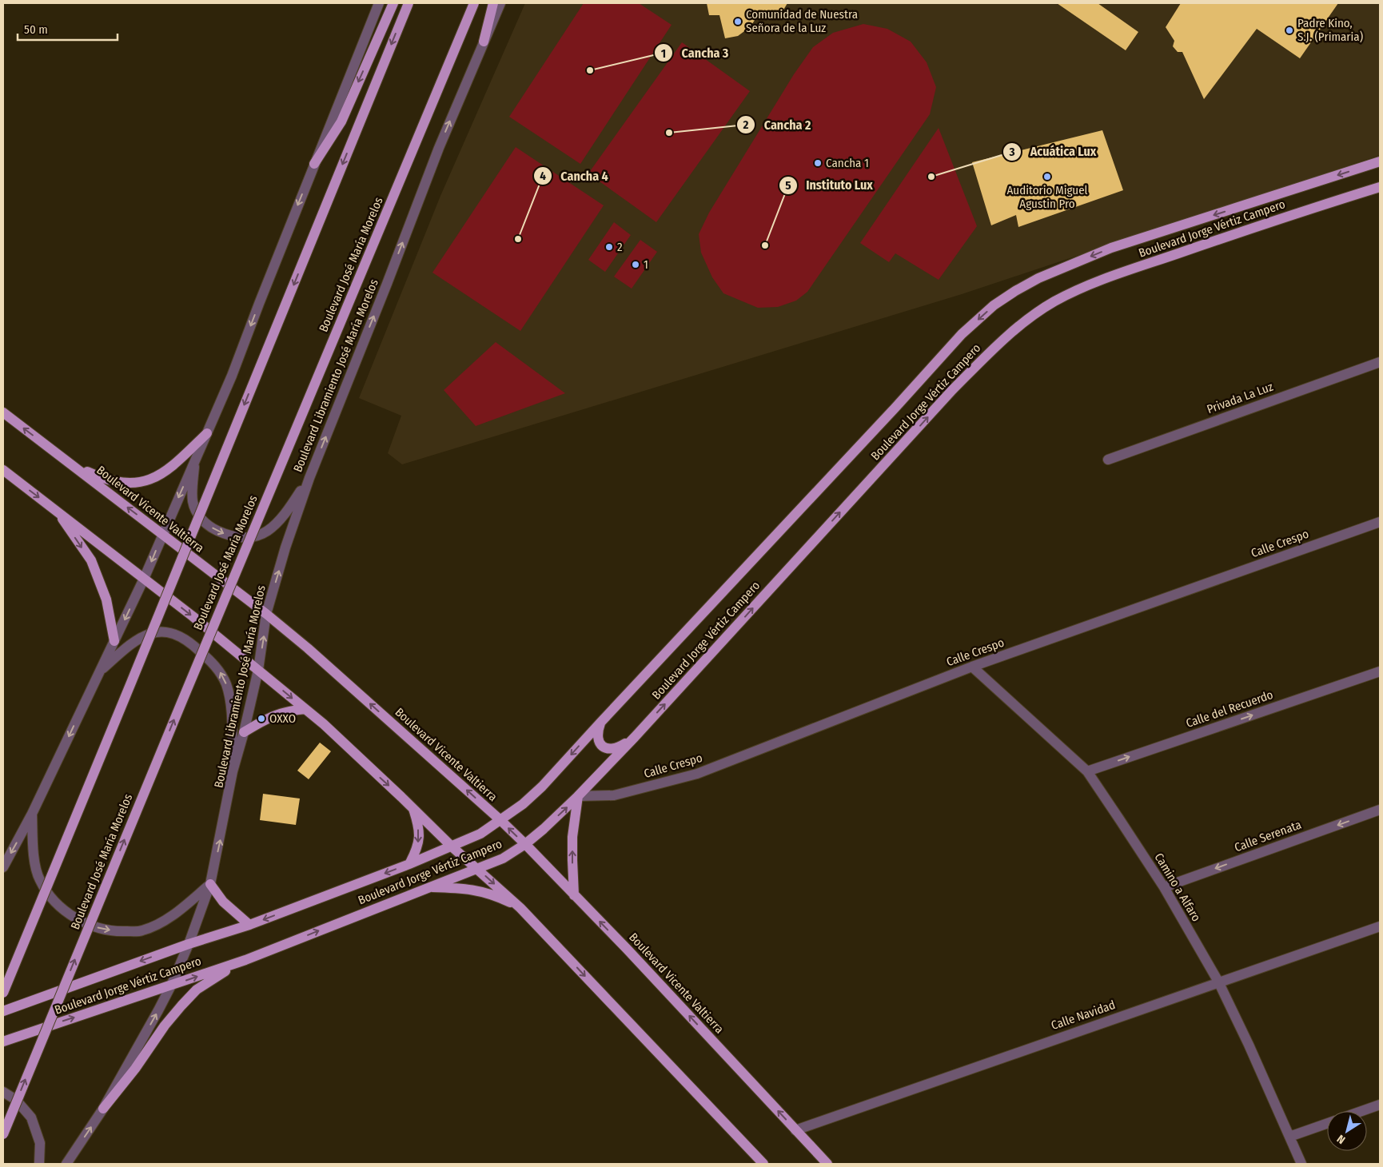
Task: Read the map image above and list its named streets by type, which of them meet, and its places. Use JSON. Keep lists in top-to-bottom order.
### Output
{
  "streets": {
    "main road": ["Boulevard Jorge Vértiz Campero", "Boulevard José María Morelos", "Boulevard Vicente Valtierra"],
    "street": [
      "Boulevard Libramiento José María Morelos",
      "Privada La Luz",
      "Calle Crespo",
      "Calle del Recuerdo",
      "Calle Serenata",
      "Camino a Alfaro",
      "Calle Navidad"
    ]
  },
  "crossings": [
    ["Boulevard Jorge Vértiz Campero", "Boulevard Libramiento José María Morelos"],
    ["Boulevard Jorge Vértiz Campero", "Boulevard Vicente Valtierra"],
    ["Boulevard Jorge Vértiz Campero", "Calle Crespo"],
    ["Boulevard Libramiento José María Morelos", "Boulevard Vicente Valtierra"],
    ["Boulevard Vicente Valtierra", "Calle Navidad"],
    ["Calle Crespo", "Camino a Alfaro"],
    ["Calle del Recuerdo", "Camino a Alfaro"],
    ["Calle Serenata", "Camino a Alfaro"],
    ["Camino a Alfaro", "Calle Navidad"]
  ],
  "one_way": ["Boulevard Libramiento José María Morelos", "Calle del Recuerdo", "Calle Serenata"],
  "places": [
    "Comunidad de Nuestra Señora de la Luz",
    "Padre Kino, S.J. (Primaria)",
    "Cancha 3",
    "Cancha 2",
    "Cancha 1",
    "Acuática Lux",
    "Auditorio Miguel Agustin Pro",
    "Cancha 4",
    "Instituto Lux",
    "2",
    "1",
    "OXXO"
  ],
  "scale_bar": "50 m",
  "north": "bottom left"
}
